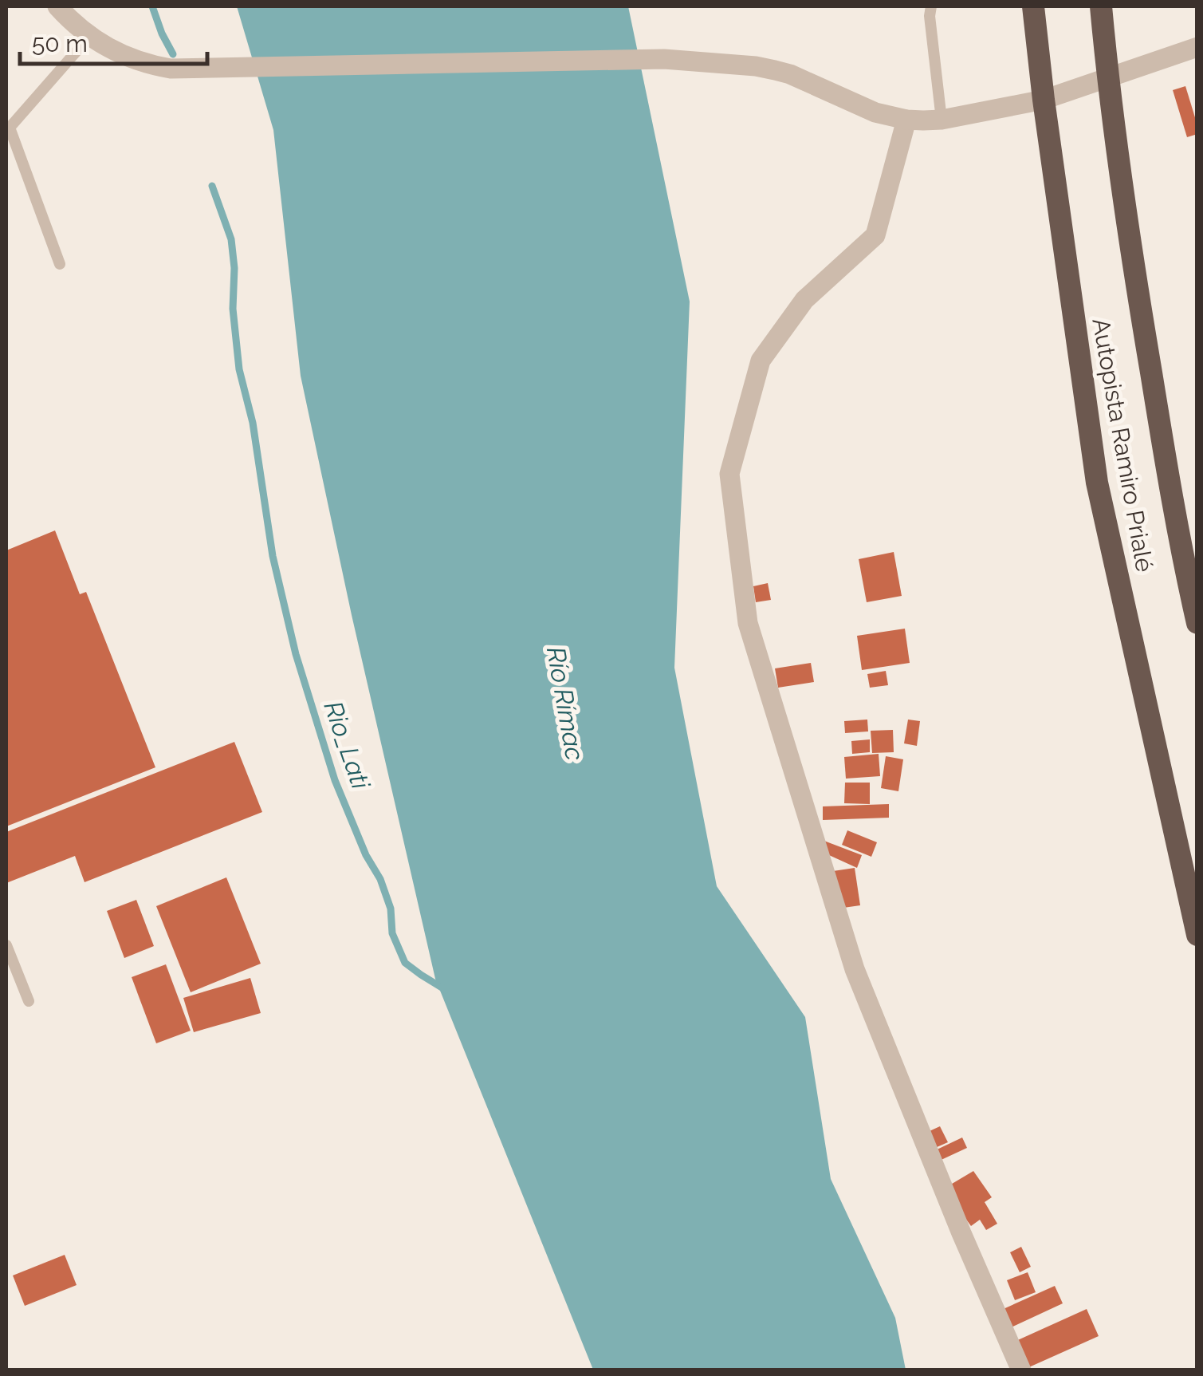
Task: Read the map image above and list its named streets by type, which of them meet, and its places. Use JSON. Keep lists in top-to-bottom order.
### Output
{
  "streets": {
    "highway": ["Autopista Ramiro Prialé"]
  },
  "water": ["Río Rímac", "Rio_Lati"],
  "scale_bar": "50 m"
}
